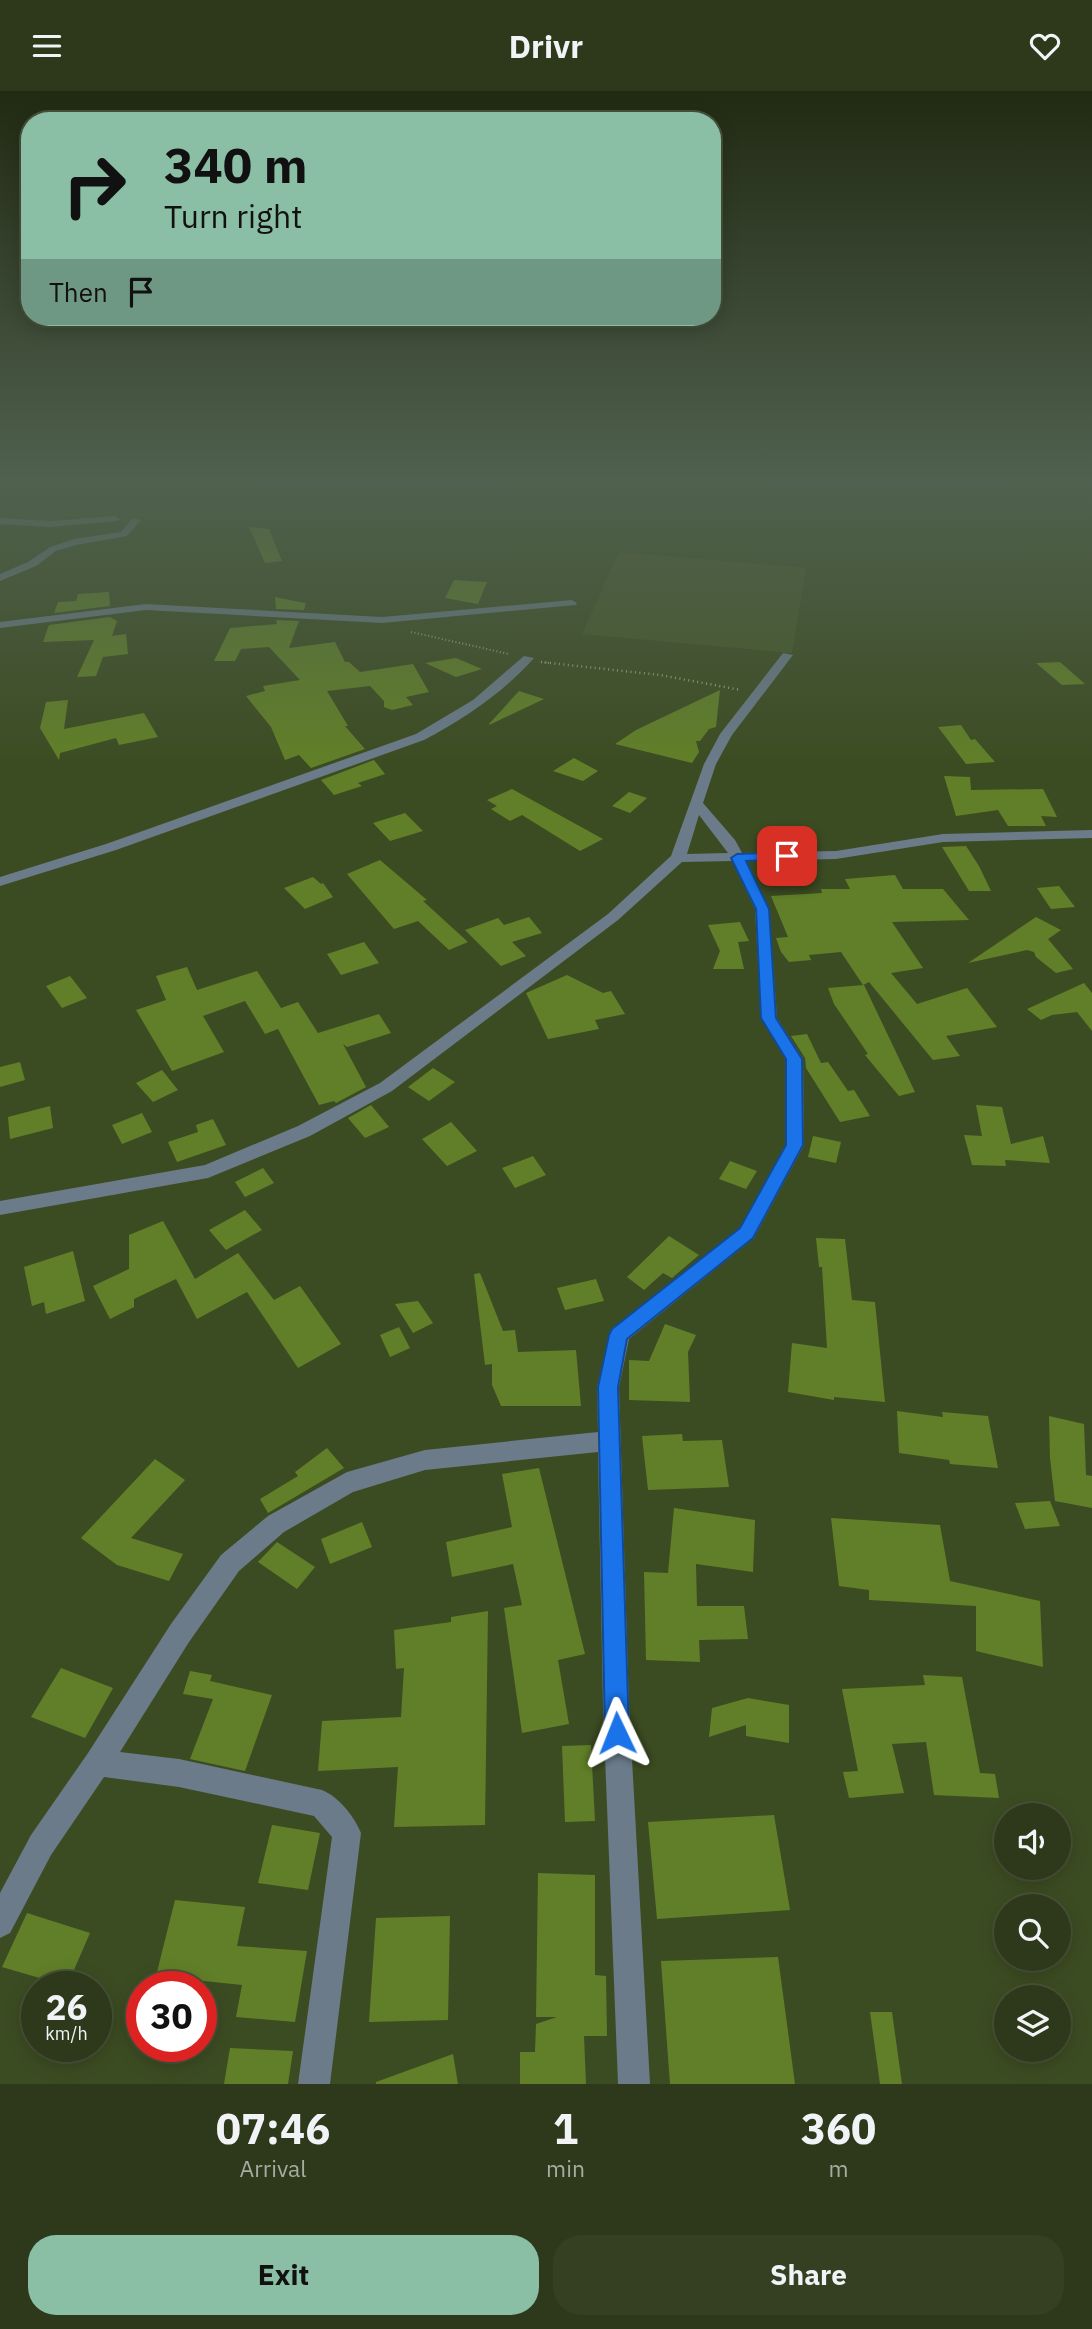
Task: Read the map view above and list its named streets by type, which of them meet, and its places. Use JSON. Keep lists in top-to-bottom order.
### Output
{
  "page": {
    "header": "Drivr",
    "turn": ["340 m", "Turn right"],
    "then": "Then",
    "speed": "26 km/h",
    "limit": "30",
    "eta": [
      "07:46",
      "Arrival",
      "1",
      "min",
      "360",
      "m"
    ],
    "buttons": ["Exit", "Share"]
  }
}
